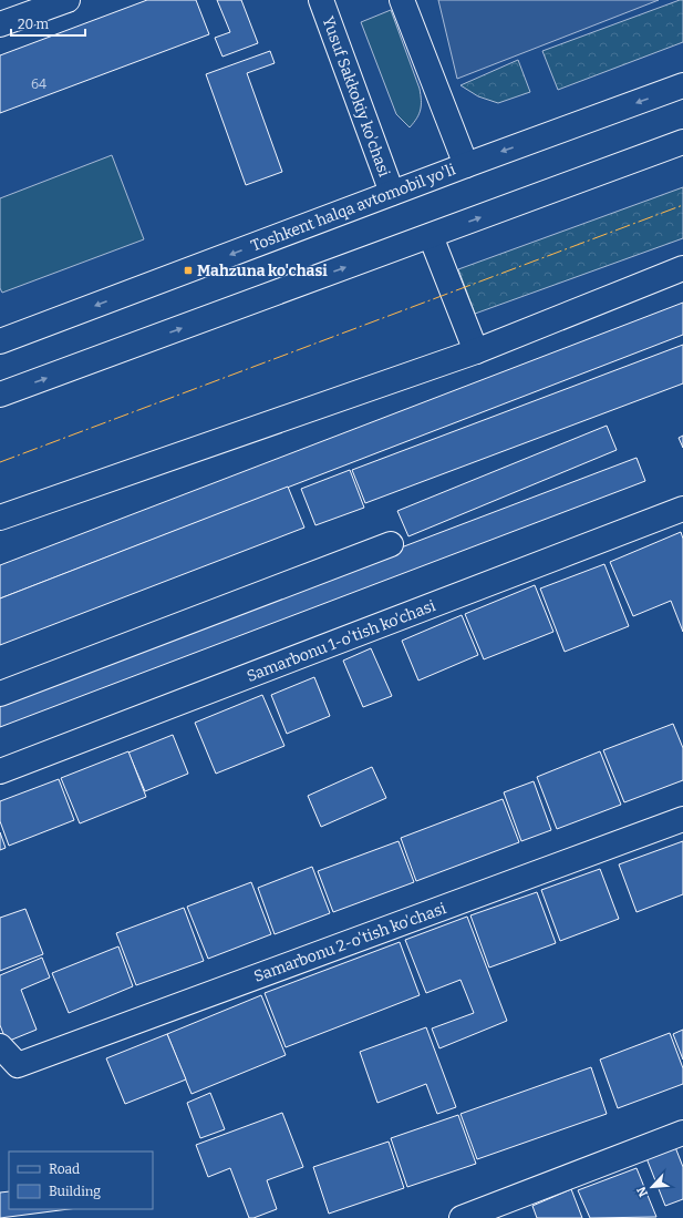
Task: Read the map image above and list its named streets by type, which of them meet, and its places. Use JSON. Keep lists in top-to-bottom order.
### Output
{
  "streets": {
    "main road": [
      "Yusuf Sakkokiy ko'chasi",
      "Toshkent halqa avtomobil yo'li",
      "Samarbonu 1-o'tish ko'chasi",
      "Samarbonu 2-o'tish ko'chasi"
    ]
  },
  "crossings": [
    ["Yusuf Sakkokiy ko'chasi", "Toshkent halqa avtomobil yo'li"]
  ],
  "places": {
    "transit": ["Mahzuna ko'chasi"]
  },
  "house_numbers": ["64"],
  "legend": ["Road", "Building"],
  "scale_bar": "20 m",
  "north": "bottom left"
}
